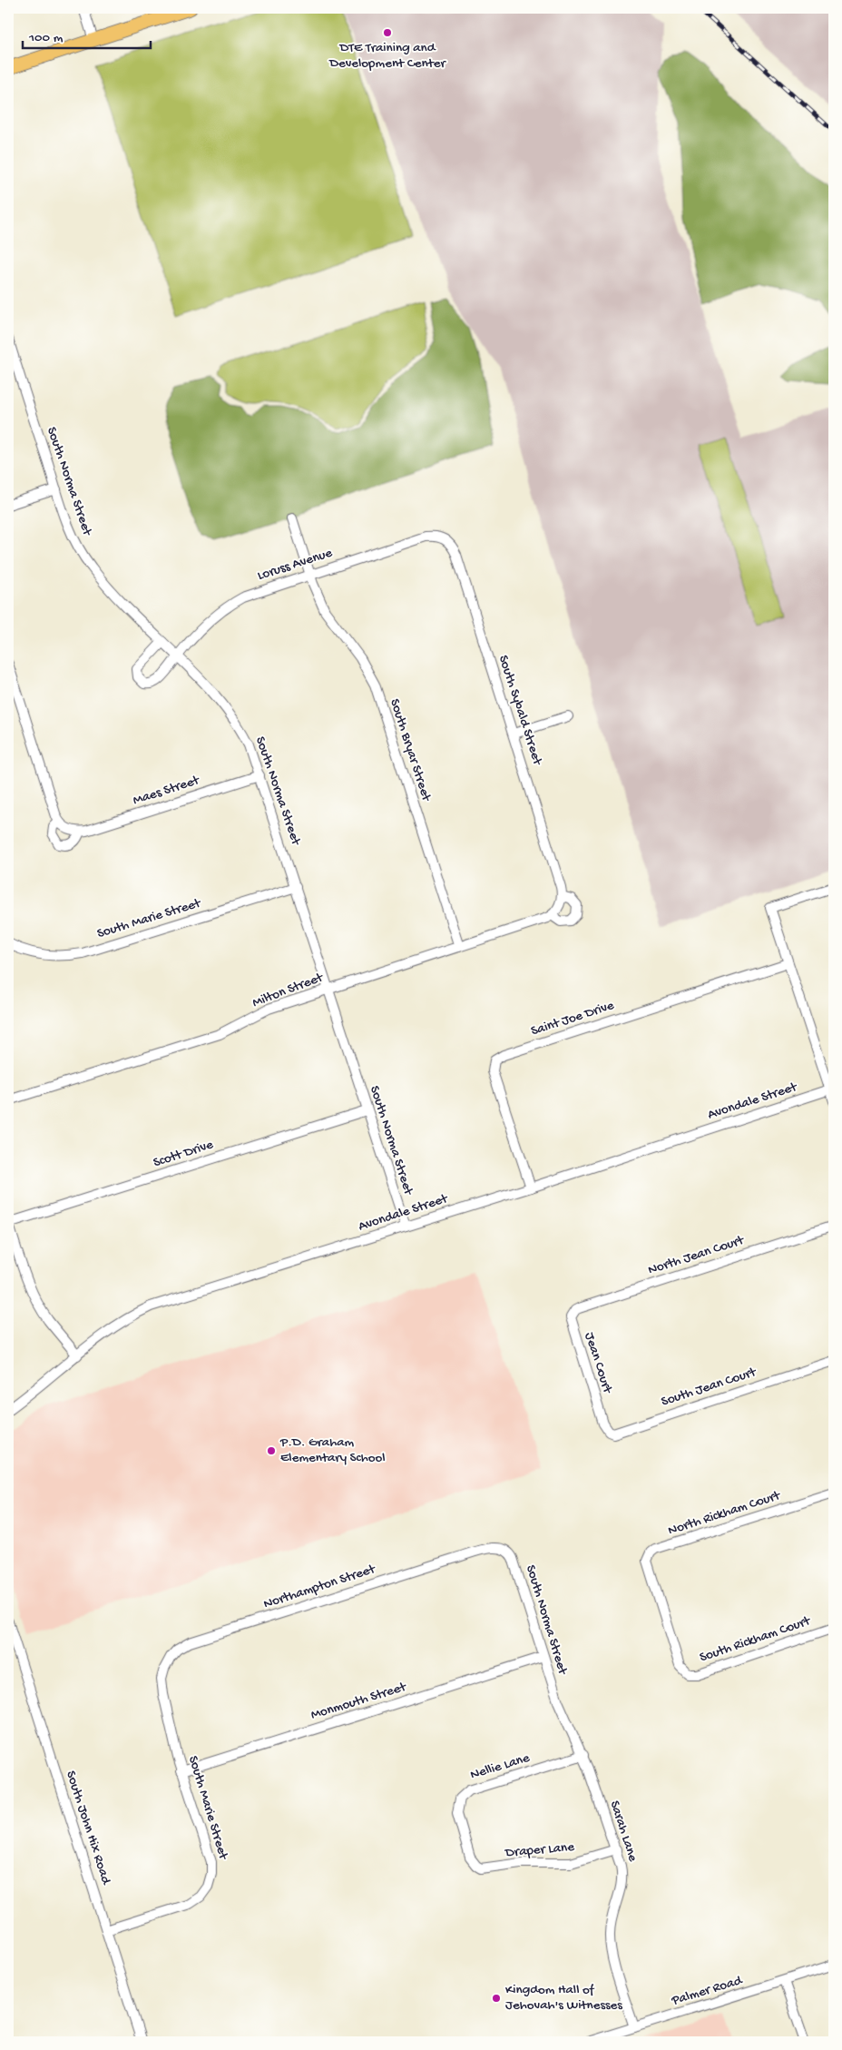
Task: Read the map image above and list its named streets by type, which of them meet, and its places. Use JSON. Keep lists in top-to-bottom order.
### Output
{
  "streets": {
    "street": [
      "South Norma Street",
      "Loruss Avenue",
      "South Sybald Street",
      "South Bryar Street",
      "Maes Street",
      "South Marie Street",
      "Milton Street",
      "Saint Joe Drive",
      "Avondale Street",
      "Scott Drive",
      "North Jean Court",
      "Jean Court",
      "South Jean Court",
      "North Rickham Court",
      "Northampton Street",
      "South Rickham Court",
      "Monmouth Street",
      "Nellie Lane",
      "South John Hix Road",
      "Sarah Lane",
      "Draper Lane",
      "Palmer Road"
    ]
  },
  "crossings": [
    ["South Norma Street", "Loruss Avenue"],
    ["South Norma Street", "Maes Street"],
    ["South Norma Street", "South Marie Street"],
    ["South Norma Street", "Milton Street"],
    ["South Norma Street", "Avondale Street"],
    ["South Norma Street", "Scott Drive"],
    ["South Norma Street", "Northampton Street"],
    ["South Norma Street", "Monmouth Street"],
    ["South Norma Street", "Sarah Lane"],
    ["Loruss Avenue", "South Sybald Street"],
    ["Loruss Avenue", "South Bryar Street"],
    ["South Sybald Street", "Milton Street"],
    ["South Bryar Street", "Milton Street"],
    ["South Marie Street", "Northampton Street"],
    ["South Marie Street", "Monmouth Street"],
    ["South Marie Street", "South John Hix Road"],
    ["Saint Joe Drive", "Avondale Street"],
    ["North Jean Court", "Jean Court"],
    ["Jean Court", "South Jean Court"],
    ["North Rickham Court", "South Rickham Court"],
    ["Nellie Lane", "Sarah Lane"],
    ["Nellie Lane", "Draper Lane"],
    ["Sarah Lane", "Draper Lane"],
    ["Sarah Lane", "Palmer Road"]
  ],
  "places": ["DTE Training and Development Center", "P.D. Graham Elementary School", "Kingdom Hall of Jehovah's Witnesses"],
  "scale_bar": "100 m"
}
